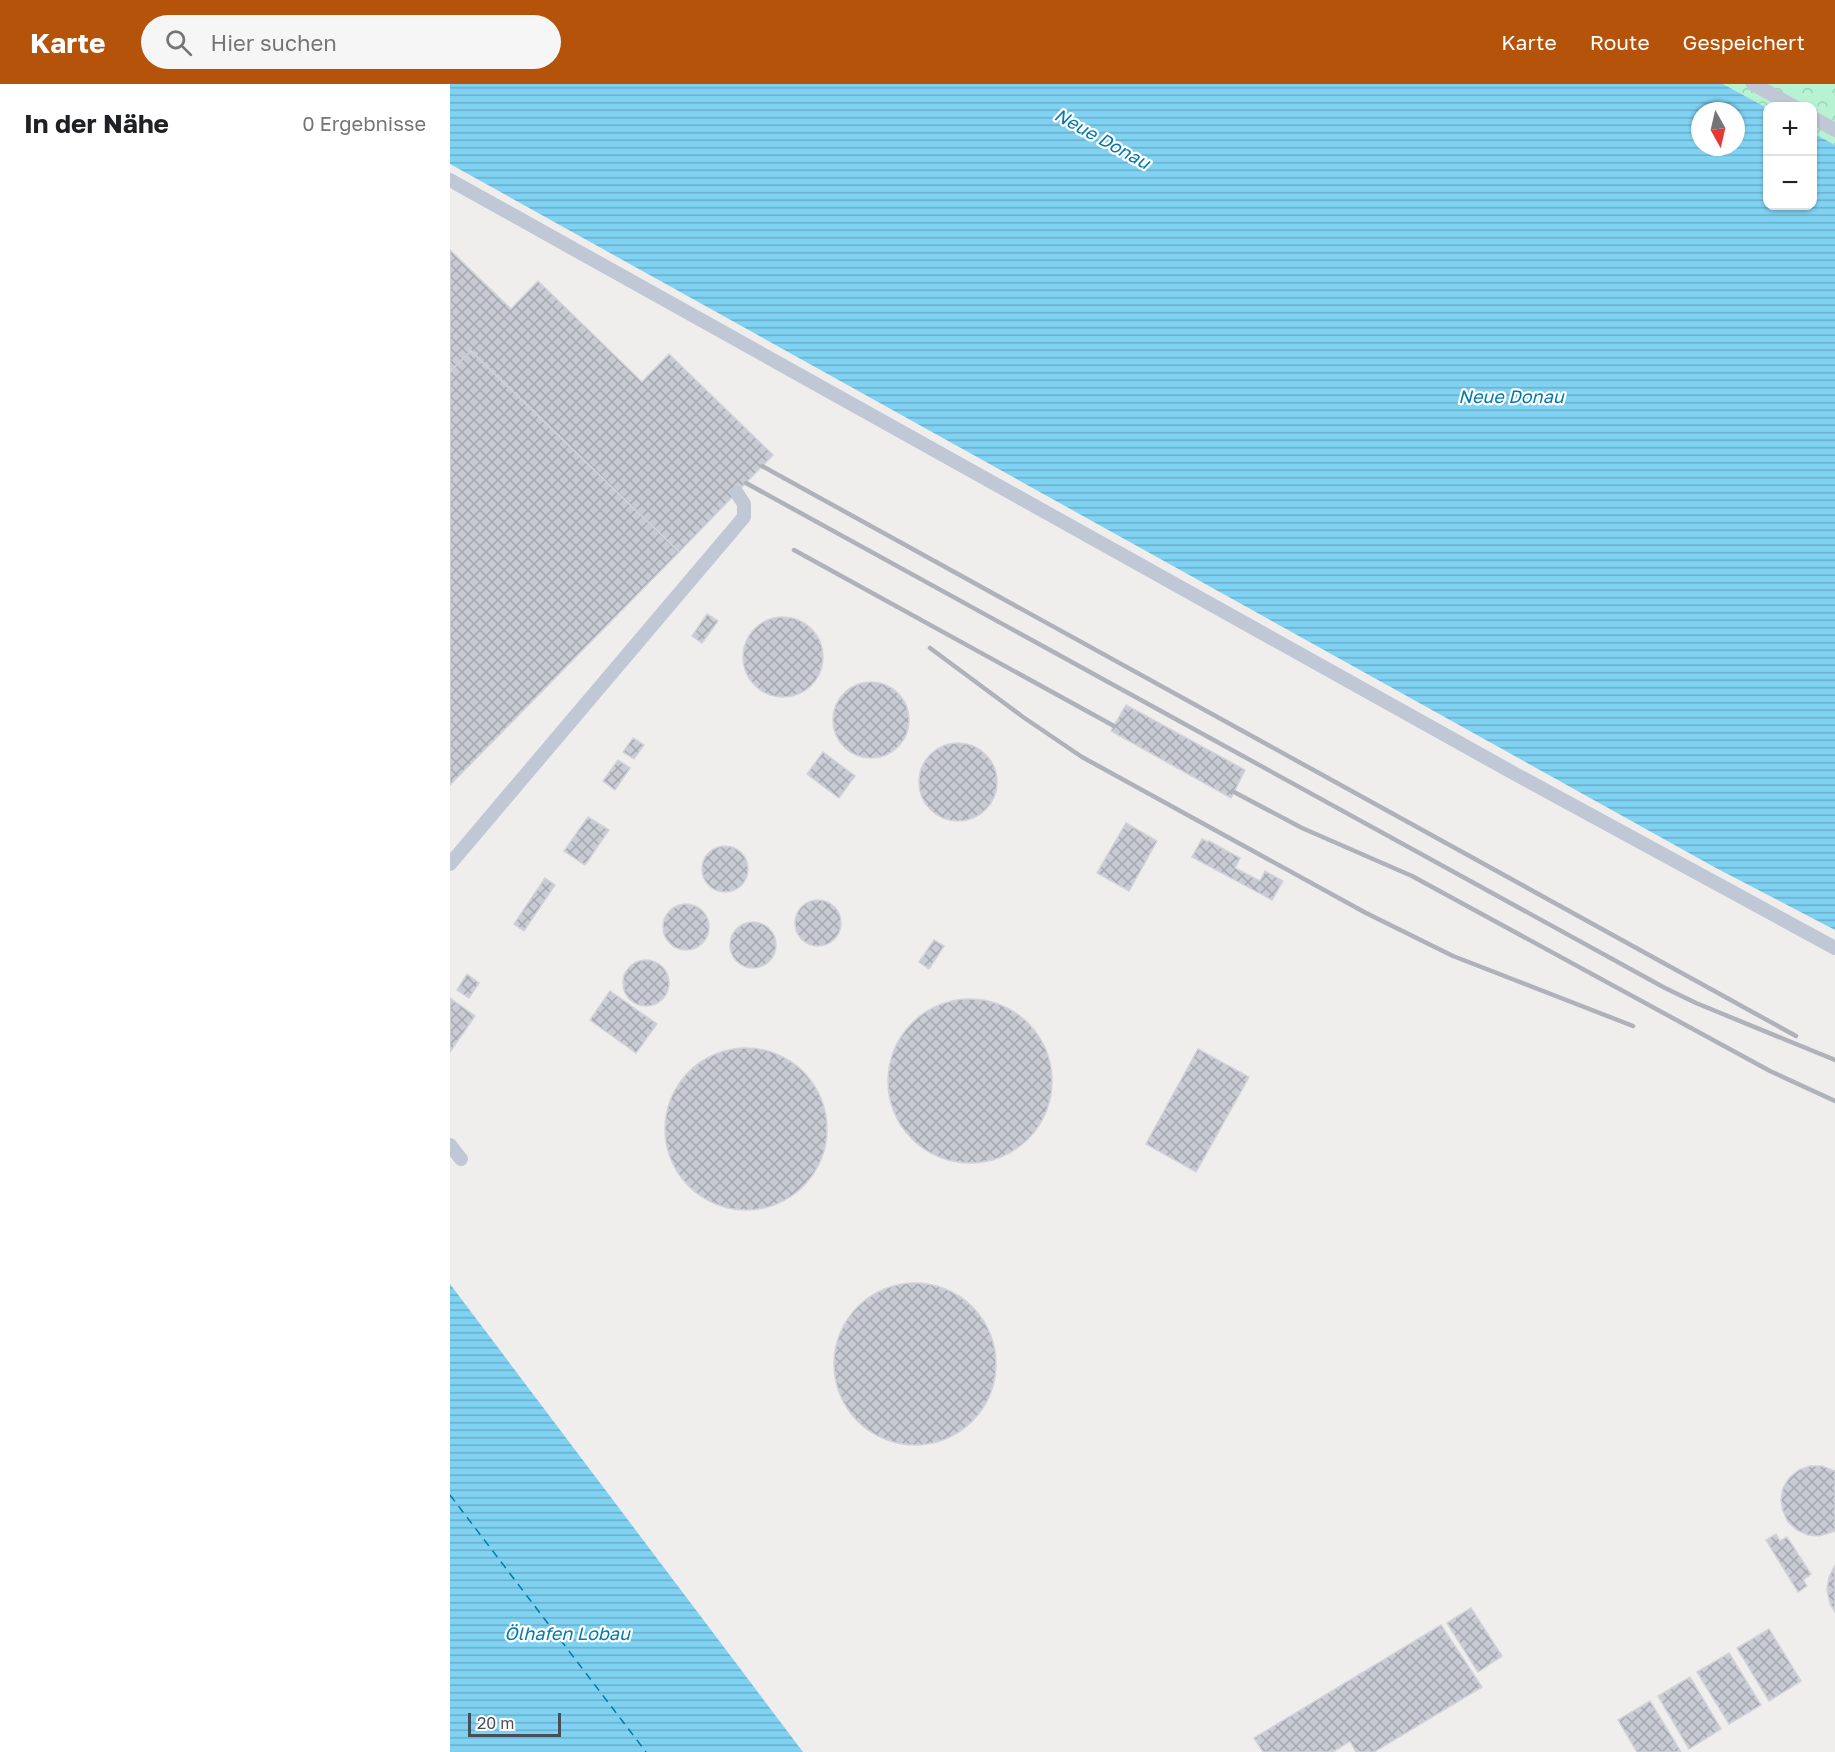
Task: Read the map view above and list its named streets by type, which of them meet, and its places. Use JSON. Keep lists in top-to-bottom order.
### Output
{
  "water": ["Neue Donau", "Ölhafen Lobau"],
  "scale_bar": "20 m",
  "north": "bottom",
  "page": {
    "header": "Karte",
    "search": "Hier suchen",
    "nav": ["Karte", "Route", "Gespeichert"],
    "heading": ["In der Nähe", "0 Ergebnisse"],
    "map_buttons": ["+", "−"],
    "scale": "20 m"
  }
}
